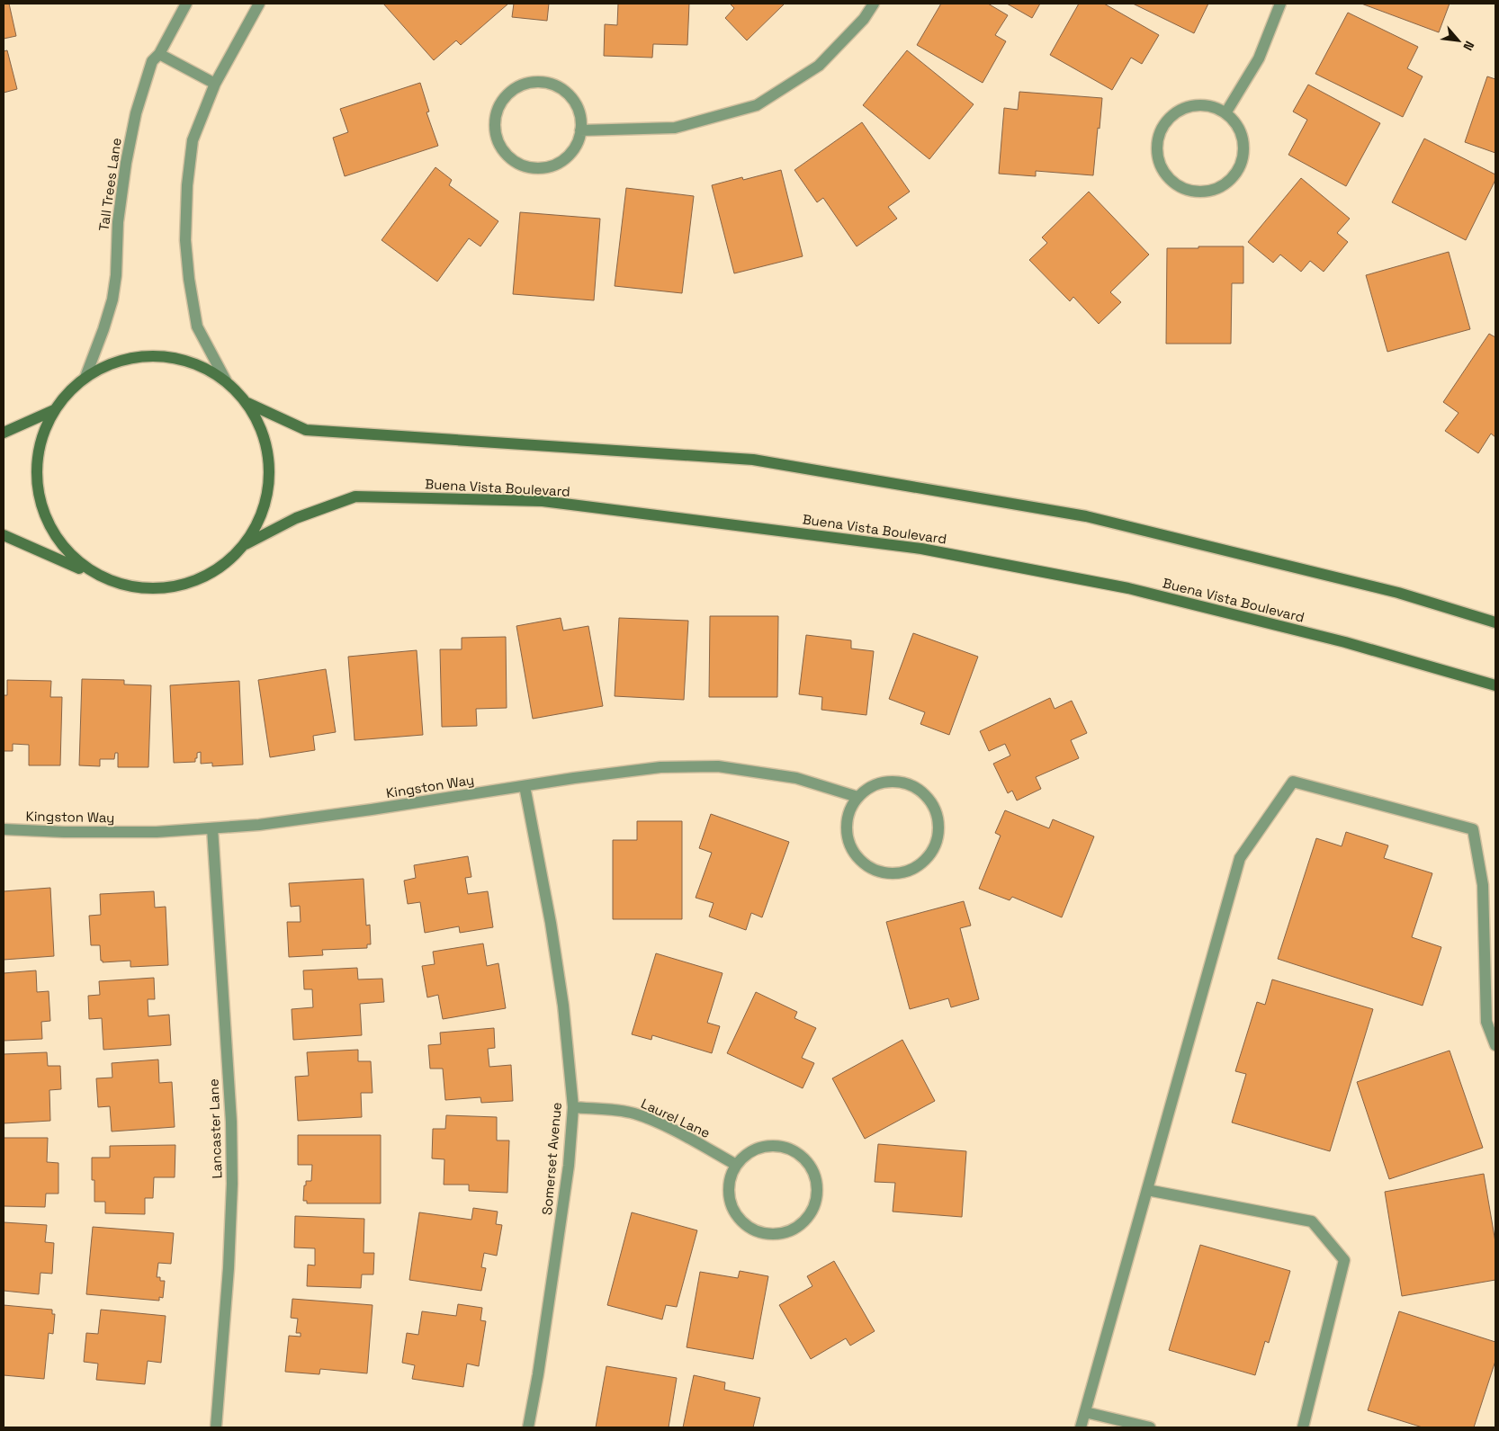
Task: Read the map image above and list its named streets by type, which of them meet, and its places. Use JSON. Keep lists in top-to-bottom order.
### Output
{
  "streets": {
    "main road": ["Buena Vista Boulevard"],
    "street": [
      "Tall Trees Lane",
      "Kingston Way",
      "Laurel Lane",
      "Lancaster Lane",
      "Somerset Avenue"
    ]
  },
  "crossings": [
    ["Tall Trees Lane", "Buena Vista Boulevard"],
    ["Kingston Way", "Lancaster Lane"],
    ["Kingston Way", "Somerset Avenue"],
    ["Laurel Lane", "Somerset Avenue"]
  ],
  "north": "bottom right"
}
